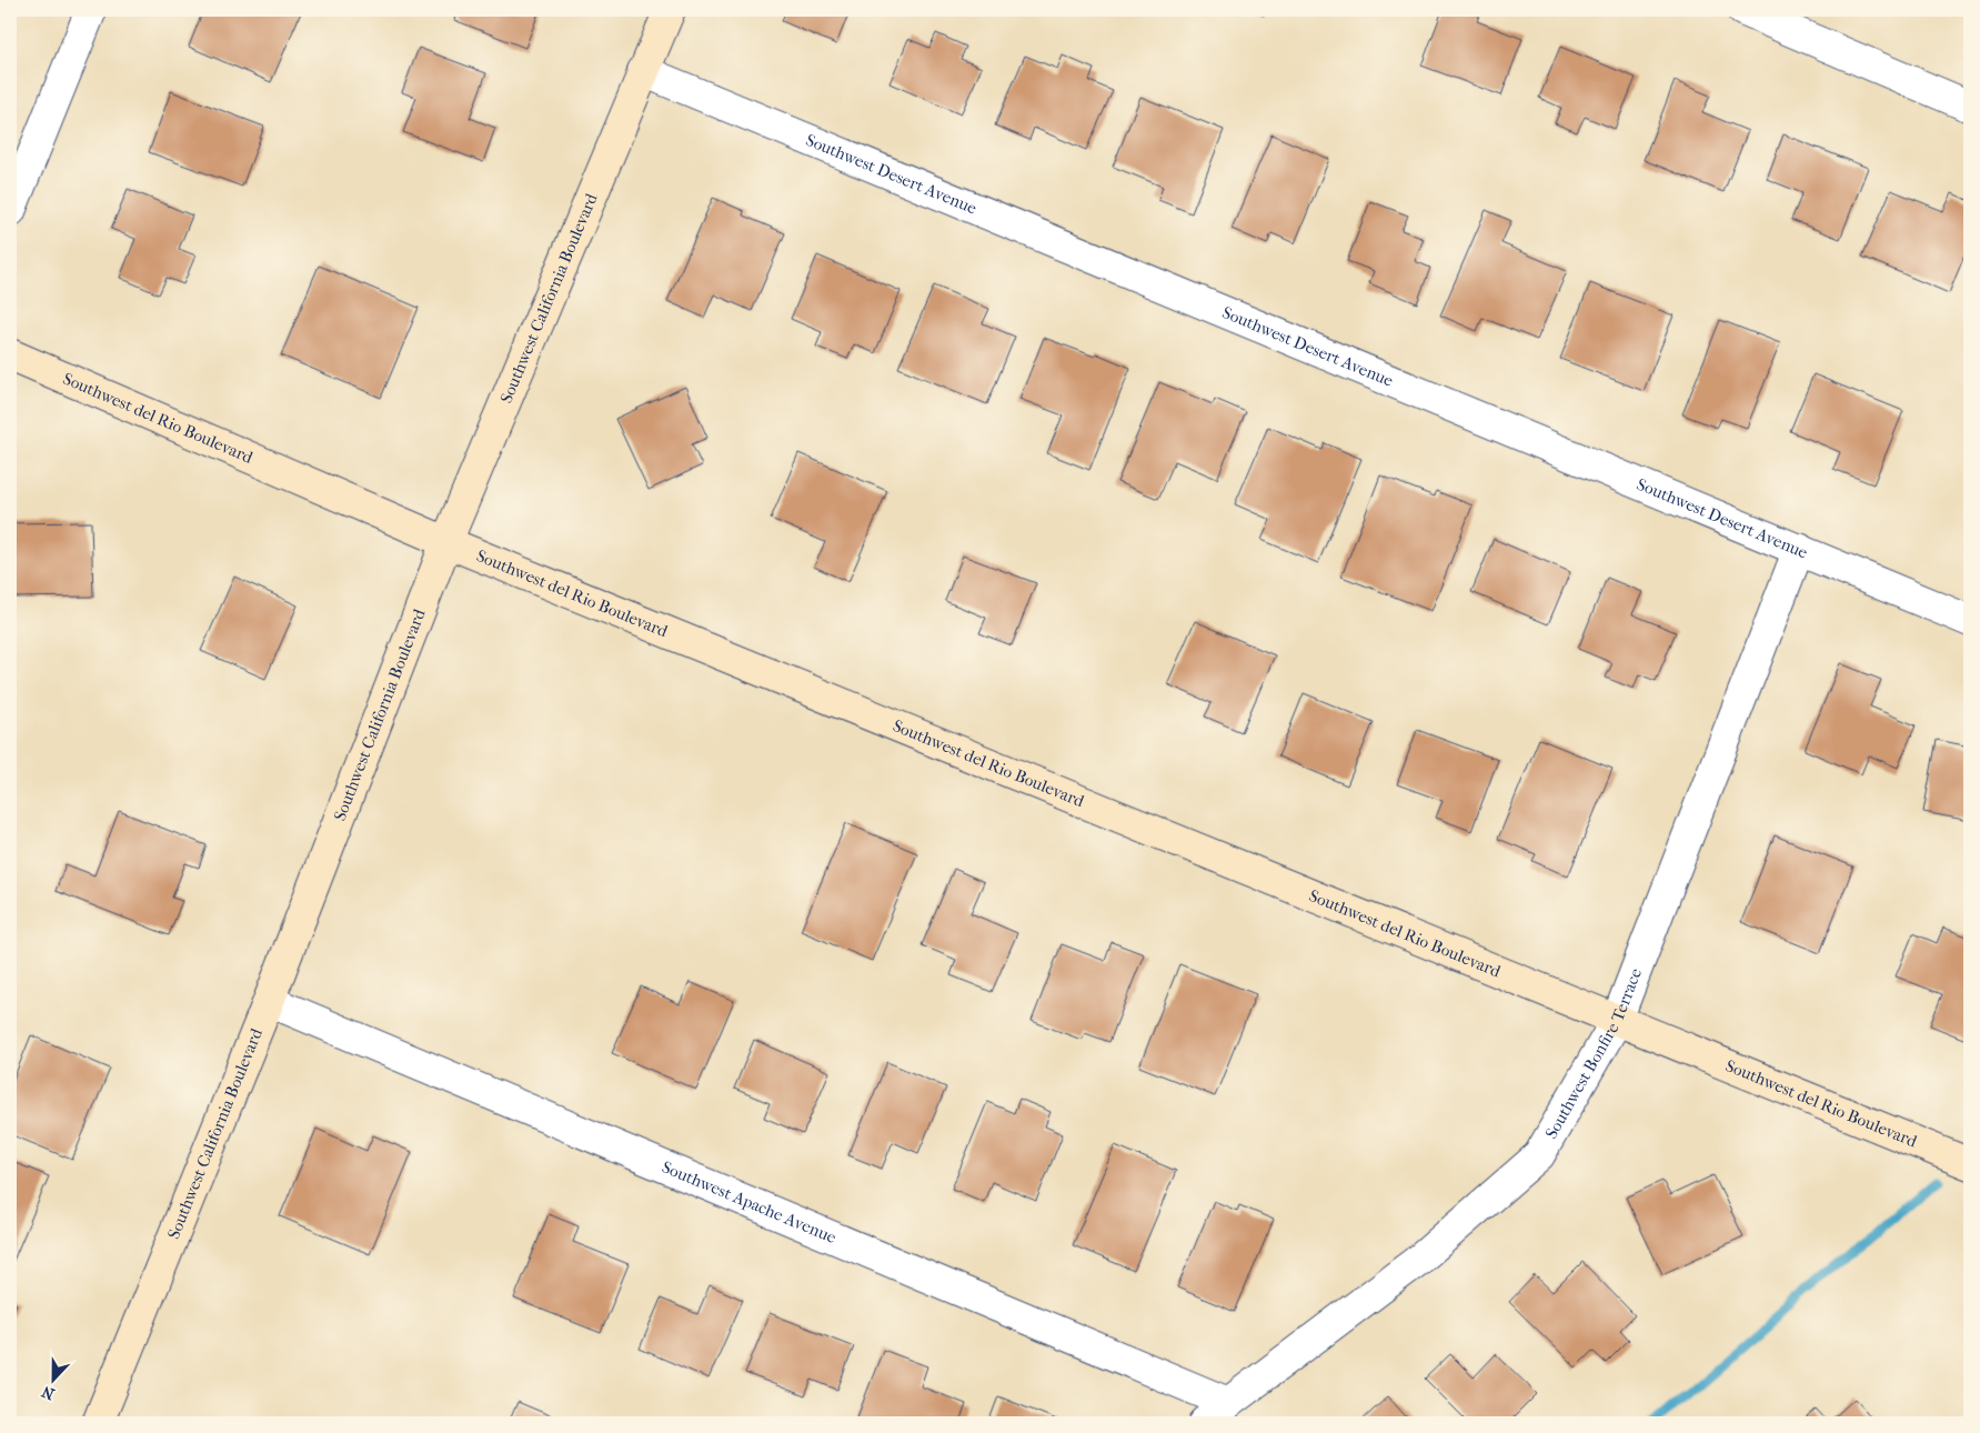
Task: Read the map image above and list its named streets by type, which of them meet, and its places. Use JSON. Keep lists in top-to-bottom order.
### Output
{
  "streets": {
    "street": [
      "Southwest Desert Avenue",
      "Southwest California Boulevard",
      "Southwest del Rio Boulevard",
      "Southwest Bonfire Terrace",
      "Southwest Apache Avenue"
    ]
  },
  "crossings": [
    ["Southwest Desert Avenue", "Southwest California Boulevard"],
    ["Southwest Desert Avenue", "Southwest Bonfire Terrace"],
    ["Southwest California Boulevard", "Southwest del Rio Boulevard"],
    ["Southwest California Boulevard", "Southwest Apache Avenue"],
    ["Southwest del Rio Boulevard", "Southwest Bonfire Terrace"],
    ["Southwest Bonfire Terrace", "Southwest Apache Avenue"]
  ],
  "north": "bottom"
}
